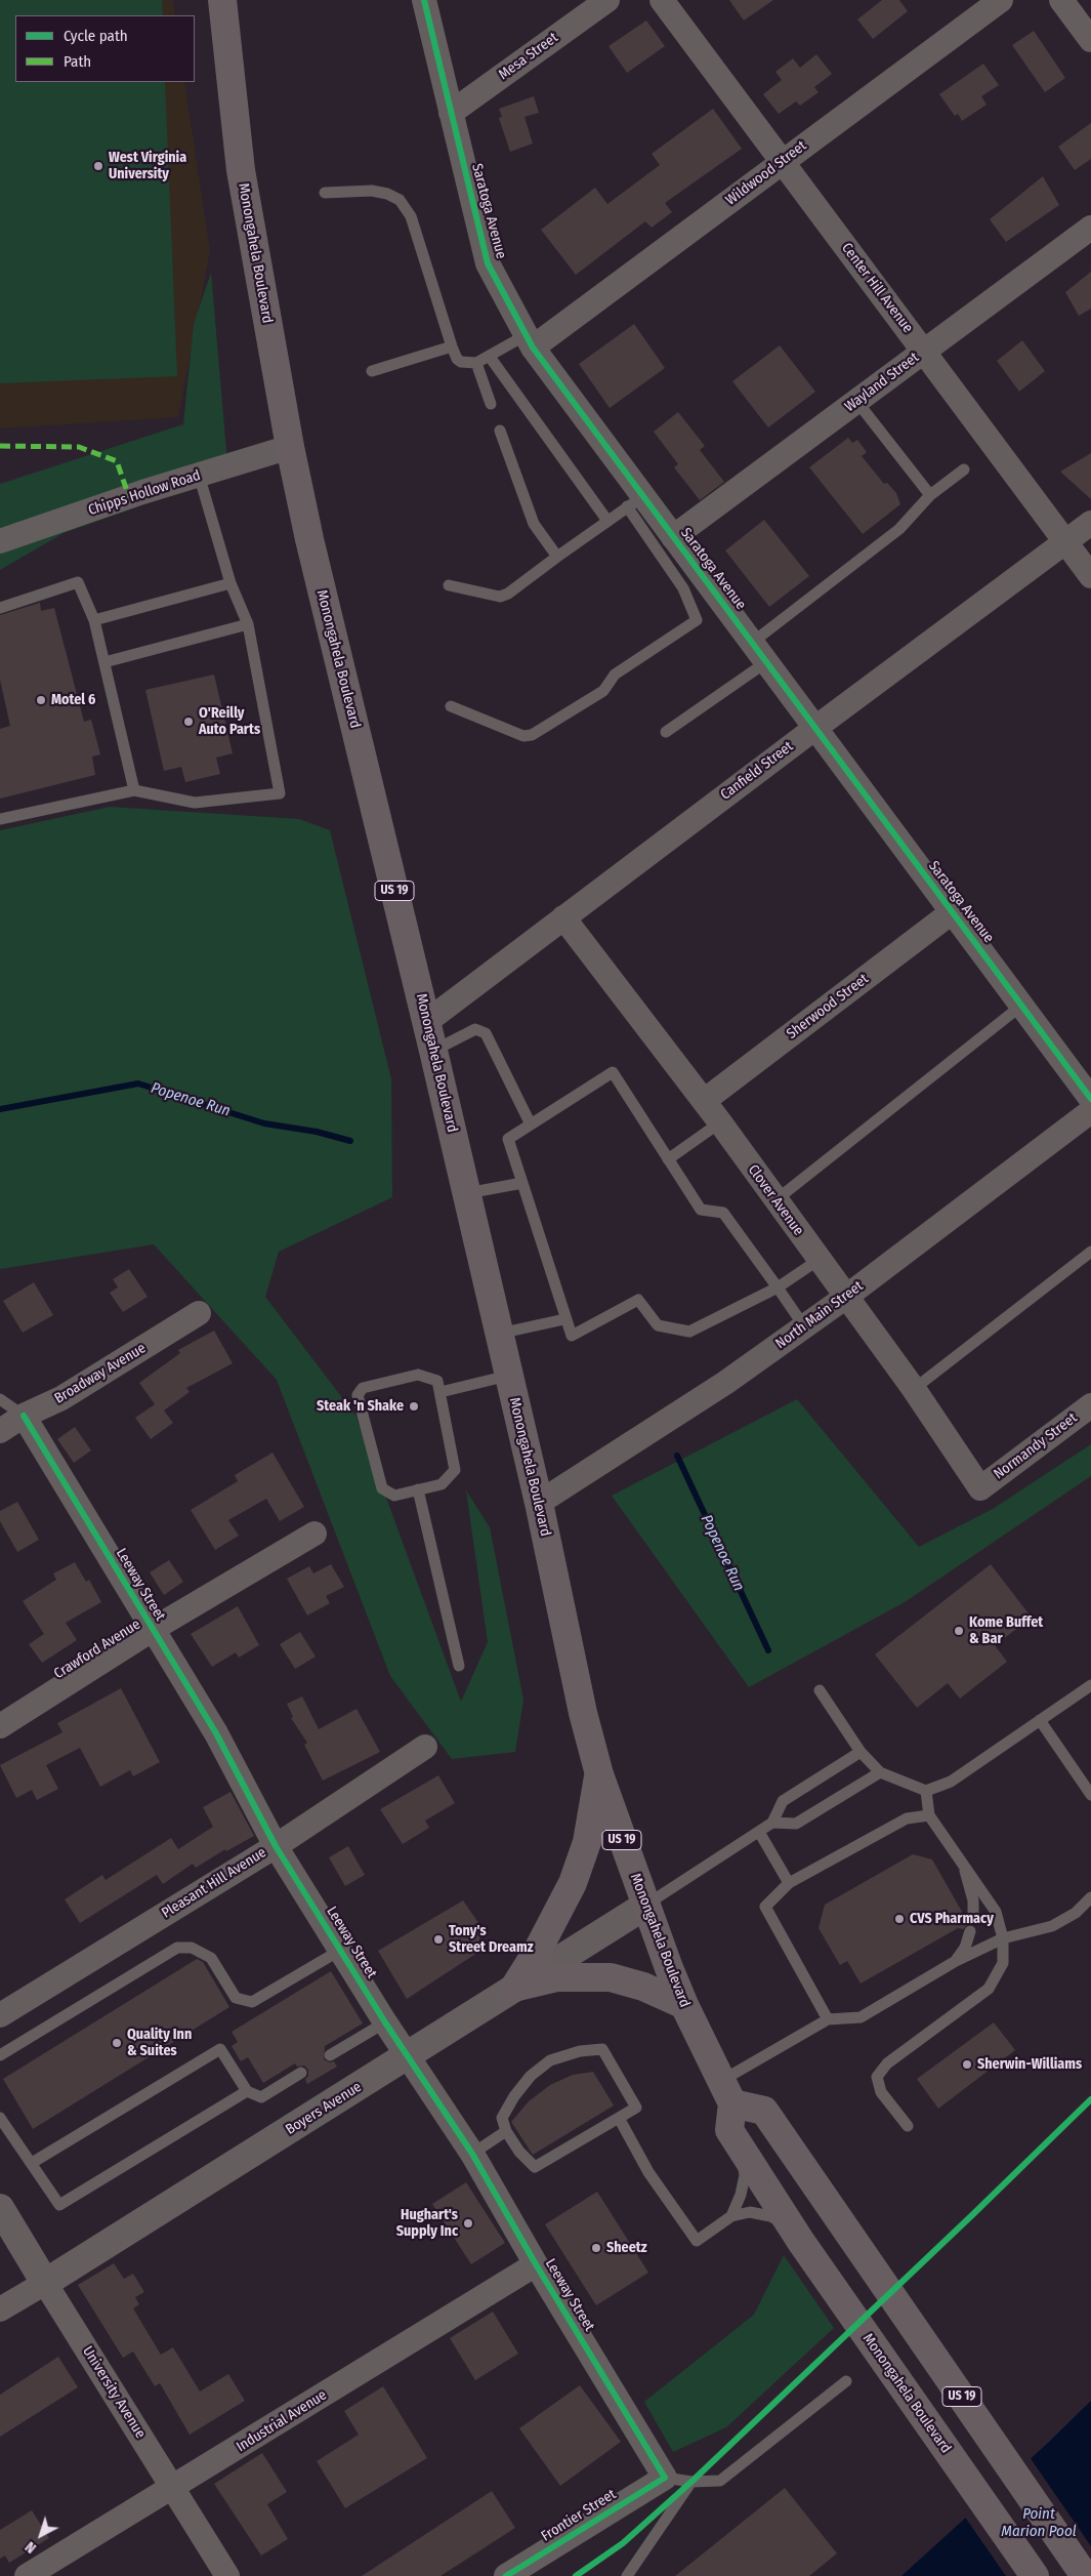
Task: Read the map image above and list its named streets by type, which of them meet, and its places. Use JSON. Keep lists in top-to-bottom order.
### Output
{
  "streets": {
    "main road": ["Monongahela Boulevard", "US 19"],
    "street": [
      "Mesa Street",
      "Wildwood Street",
      "Saratoga Avenue",
      "Center Hill Avenue",
      "Wayland Street",
      "Chipps Hollow Road",
      "Canfield Street",
      "Sherwood Street",
      "Clover Avenue",
      "North Main Street",
      "Broadway Avenue",
      "Normandy Street",
      "Leeway Street",
      "Crawford Avenue",
      "Pleasant Hill Avenue",
      "Boyers Avenue",
      "University Avenue",
      "Industrial Avenue",
      "Frontier Street"
    ]
  },
  "crossings": [
    ["Mesa Street", "Saratoga Avenue"],
    ["Wildwood Street", "Saratoga Avenue"],
    ["Wildwood Street", "Center Hill Avenue"],
    ["Saratoga Avenue", "Wayland Street"],
    ["Saratoga Avenue", "Canfield Street"],
    ["Saratoga Avenue", "Sherwood Street"],
    ["Monongahela Boulevard", "Chipps Hollow Road"],
    ["Monongahela Boulevard", "Canfield Street"],
    ["Monongahela Boulevard", "US 19"],
    ["Monongahela Boulevard", "North Main Street"],
    ["Monongahela Boulevard", "Boyers Avenue"],
    ["Center Hill Avenue", "Wayland Street"],
    ["Center Hill Avenue", "Canfield Street"],
    ["Canfield Street", "Clover Avenue"],
    ["Sherwood Street", "Clover Avenue"],
    ["Clover Avenue", "North Main Street"],
    ["Clover Avenue", "Normandy Street"],
    ["Broadway Avenue", "Leeway Street"],
    ["Leeway Street", "Crawford Avenue"],
    ["Leeway Street", "Pleasant Hill Avenue"],
    ["Leeway Street", "Boyers Avenue"],
    ["Leeway Street", "Industrial Avenue"],
    ["Leeway Street", "Frontier Street"],
    ["Boyers Avenue", "University Avenue"],
    ["University Avenue", "Industrial Avenue"]
  ],
  "water": ["Popenoe Run", "Point Marion Pool"],
  "places": [
    "West Virginia University",
    "Motel 6",
    "O'Reilly Auto Parts",
    "Steak 'n Shake",
    "Kome Buffet & Bar",
    "CVS Pharmacy",
    "Tony's Street Dreamz",
    "Quality Inn & Suites",
    "Sherwin-Williams",
    "Hughart's Supply Inc",
    "Sheetz"
  ],
  "legend": ["Cycle path", "Path"],
  "north": "bottom left"
}
